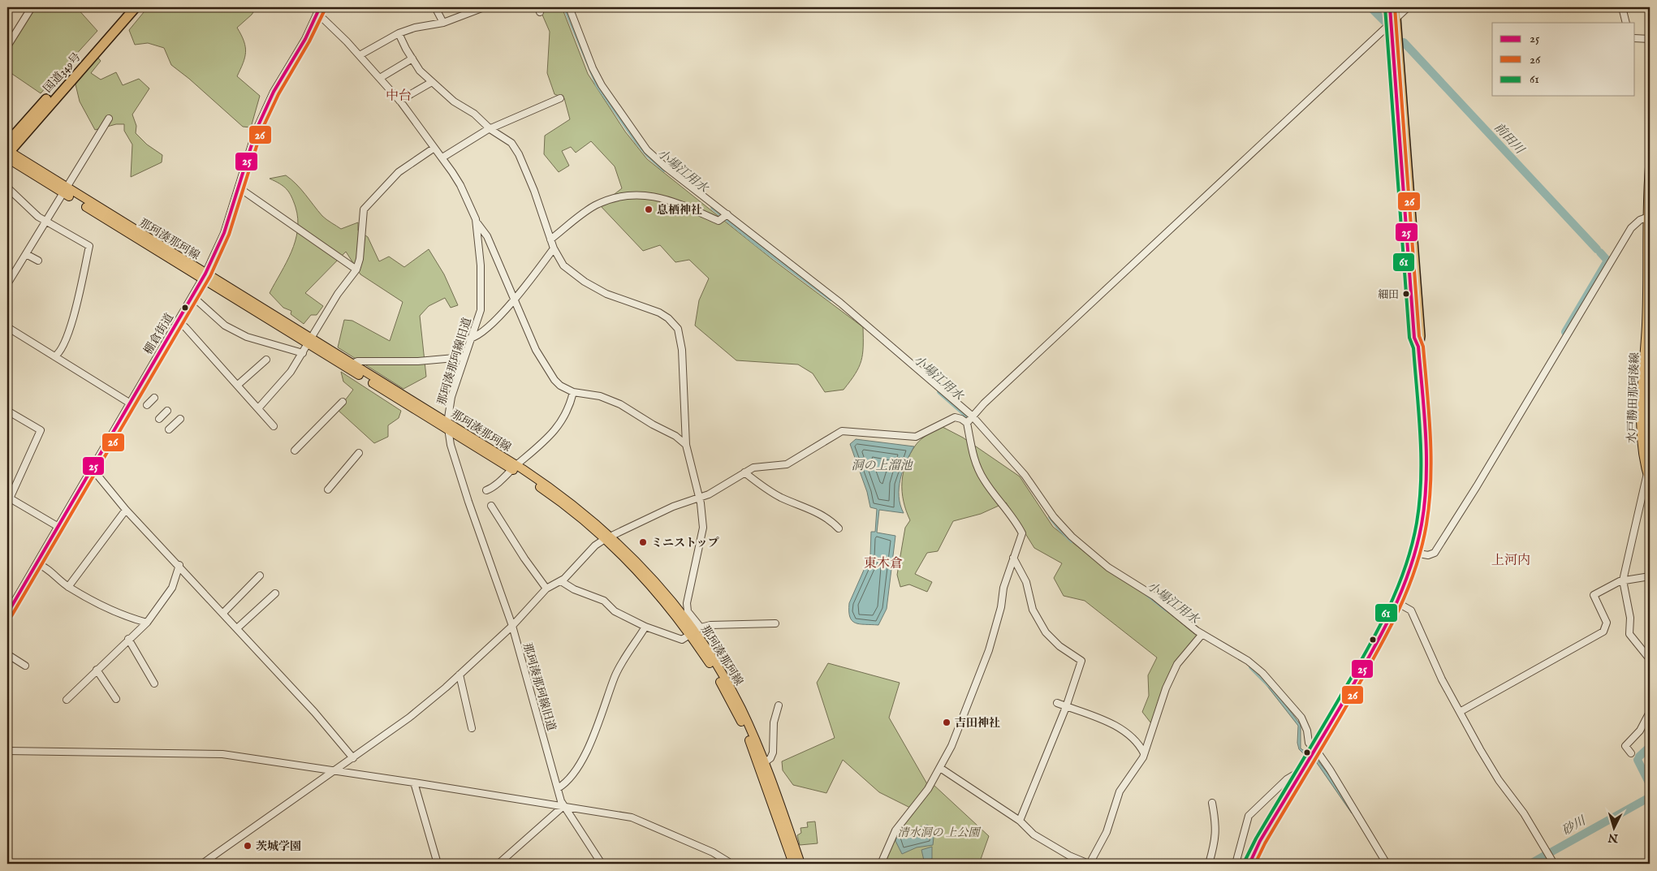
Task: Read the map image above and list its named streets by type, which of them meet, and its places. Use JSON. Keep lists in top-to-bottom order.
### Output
{
  "streets": {
    "highway": ["国道349号"],
    "main road": ["那珂湊那珂線", "水戸勝田那珂湊線"],
    "street": ["棚倉街道", "那珂湊那珂線旧道"]
  },
  "crossings": [
    ["国道349号", "那珂湊那珂線"],
    ["那珂湊那珂線", "棚倉街道"],
    ["那珂湊那珂線", "那珂湊那珂線旧道"],
    ["棚倉街道", "那珂湊那珂線旧道"]
  ],
  "districts": ["中台", "上河内", "東木倉"],
  "water": [
    "前田川",
    "小場江用水",
    "洞の上溜池",
    "砂川"
  ],
  "parks": ["清水洞の 上公園"],
  "places": [
    "息栖神社",
    "細田",
    "ミニストップ",
    "吉田神社",
    "茨城学園"
  ],
  "lines": ["transit line 25", "transit line 26", "transit line 61"],
  "legend": ["25", "26", "61"],
  "north": "bottom"
}
